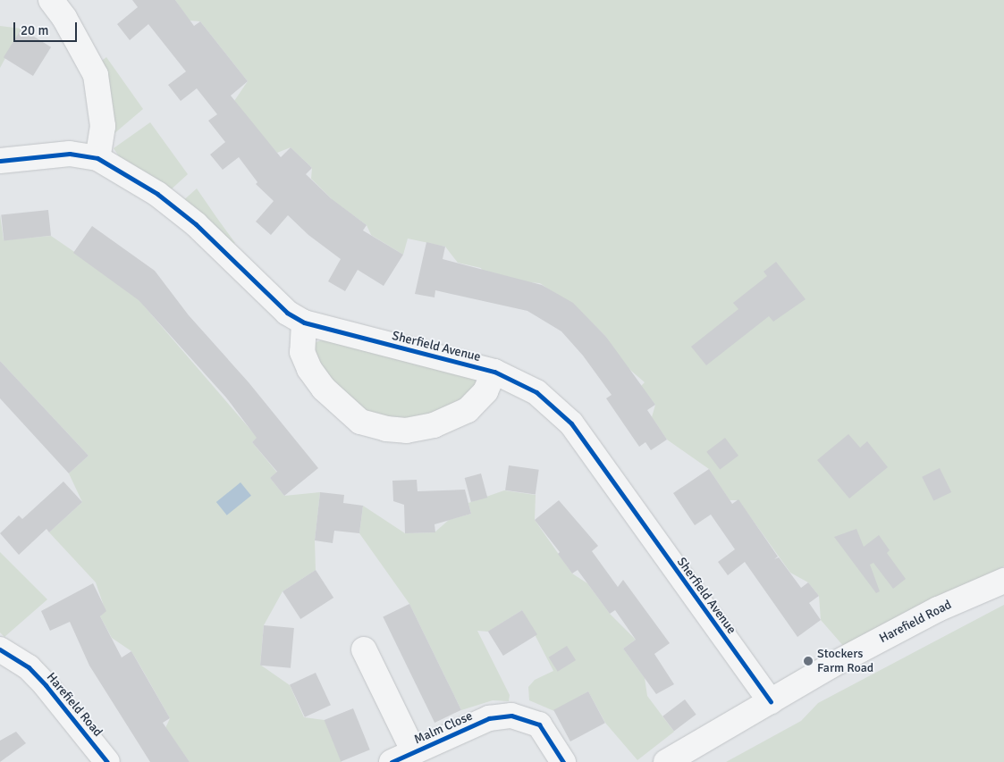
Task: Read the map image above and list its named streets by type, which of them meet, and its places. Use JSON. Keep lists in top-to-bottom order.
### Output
{
  "streets": {
    "street": ["Sherfield Avenue", "Harefield Road", "Malm Close"]
  },
  "crossings": [
    ["Sherfield Avenue", "Harefield Road"]
  ],
  "places": ["Stockers Farm Road"],
  "scale_bar": "20 m"
}
